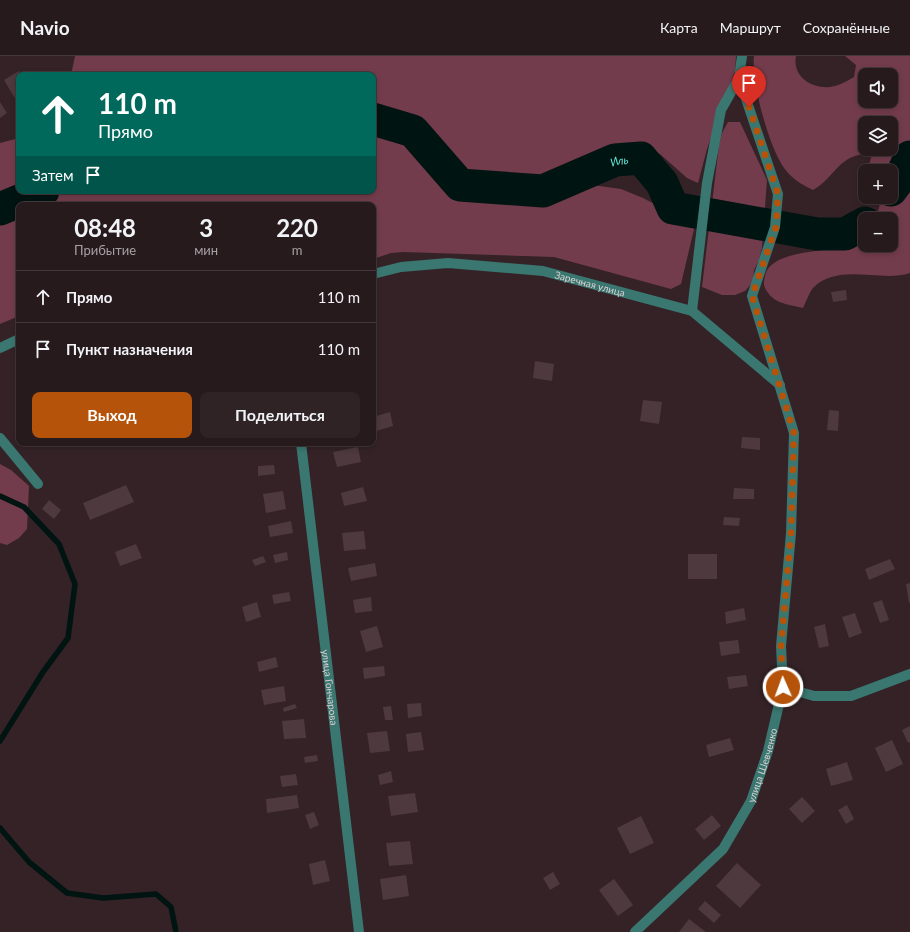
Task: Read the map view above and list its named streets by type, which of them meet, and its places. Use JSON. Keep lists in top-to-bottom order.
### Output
{
  "streets": {
    "street": ["Заречная улица", "улица Гончарова", "улица Шевченко"]
  },
  "crossings": [
    ["Заречная улица", "улица Шевченко"]
  ],
  "water": ["Иль"],
  "page": {
    "header": "Navio",
    "nav": ["Карта", "Маршрут", "Сохранённые"],
    "map_buttons": ["+", "−"],
    "turn": ["110 m", "Прямо"],
    "then": "Затем",
    "eta": [
      "08:48",
      "Прибытие",
      "3",
      "мин",
      "220",
      "m"
    ],
    "list": [
      {
        "name": "Прямо",
        "value": "110 m"
      },
      {
        "name": "Пункт назначения",
        "value": "110 m"
      }
    ],
    "buttons": ["Выход", "Поделиться"]
  }
}
